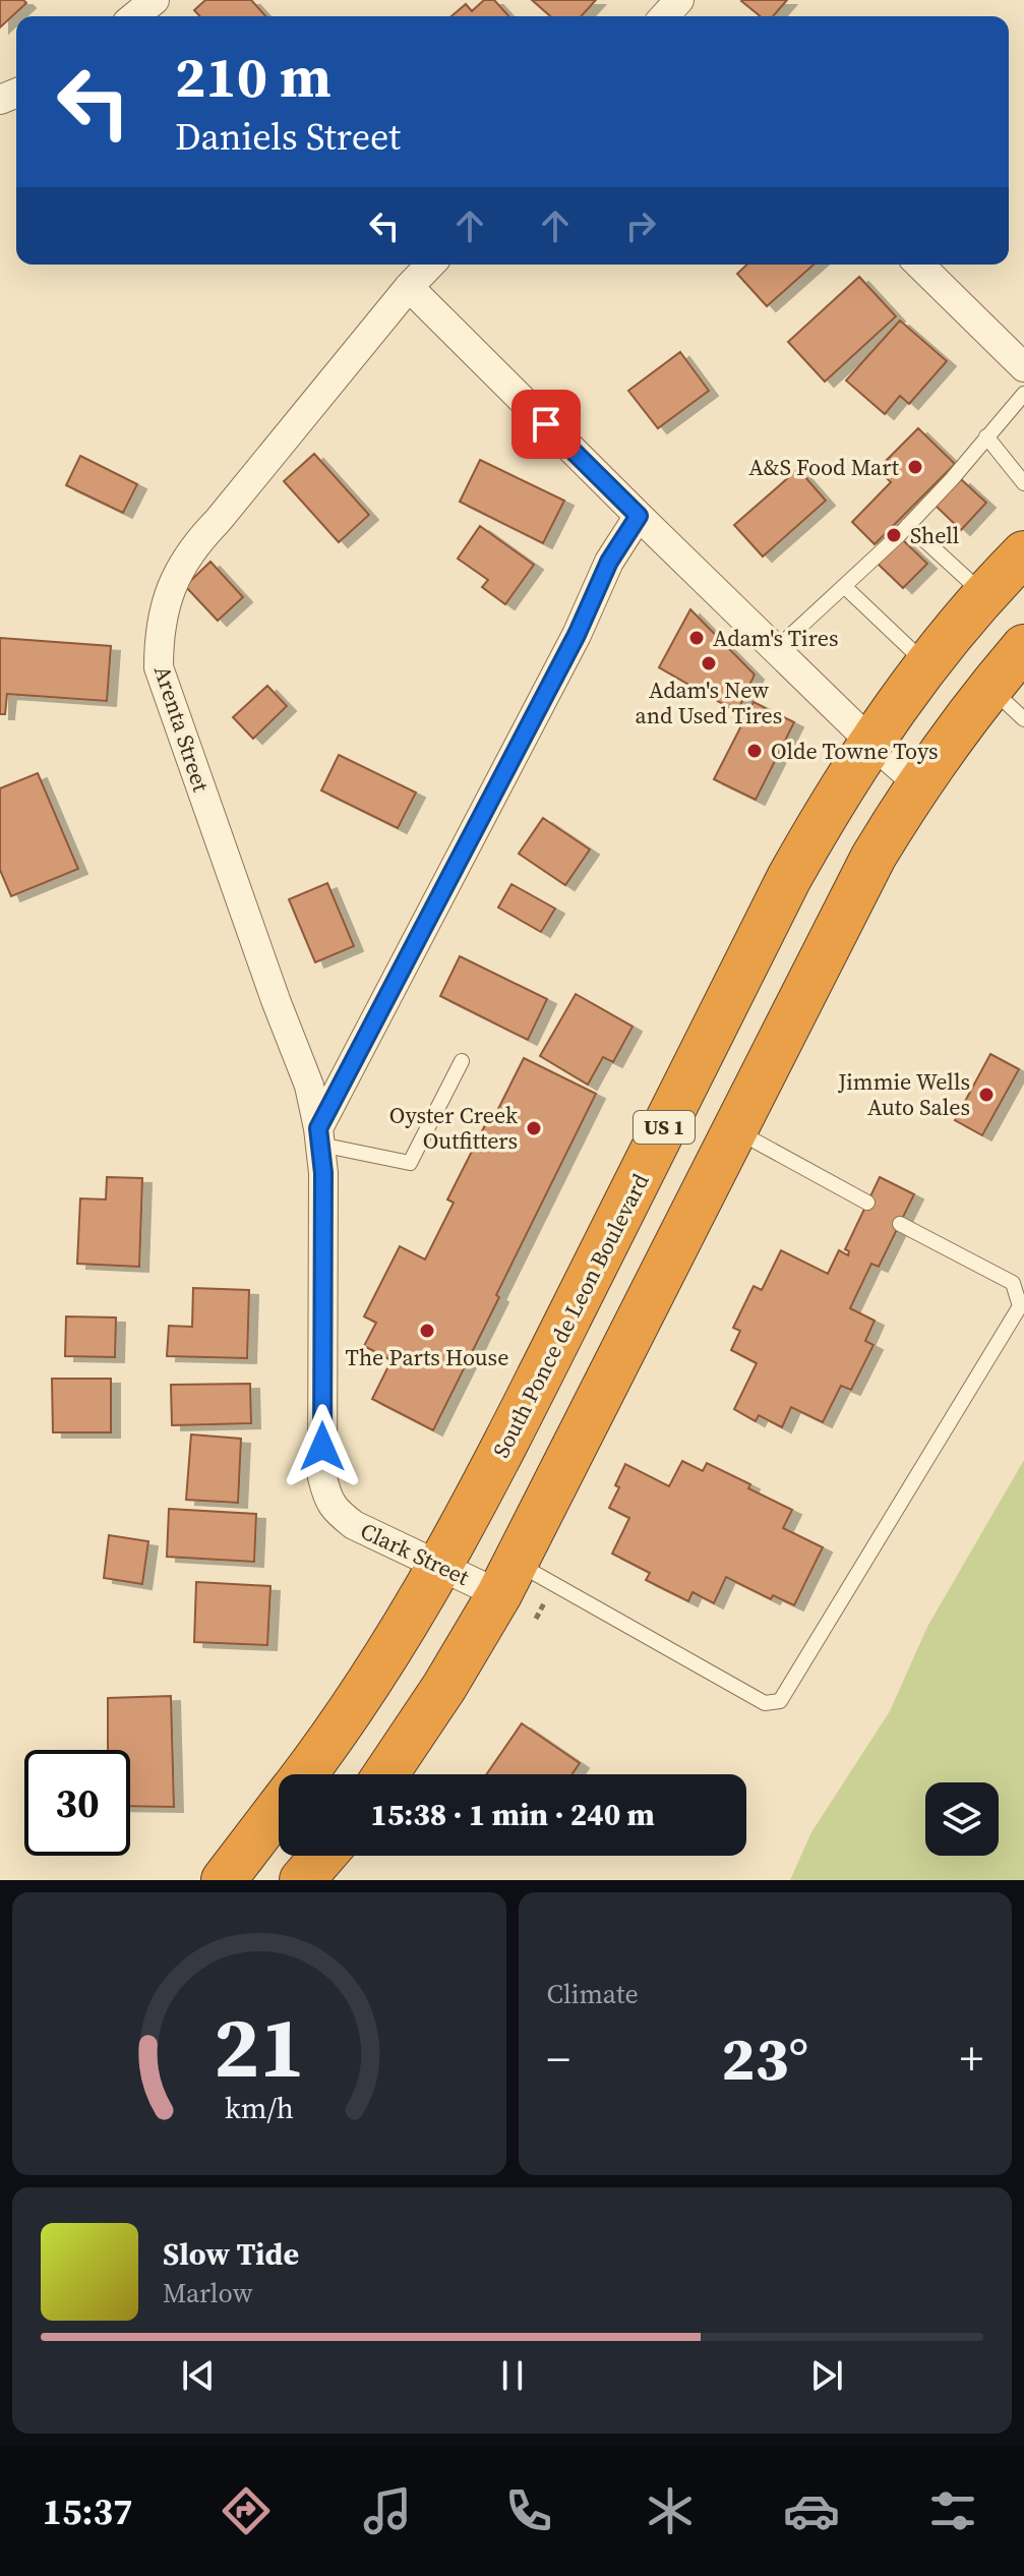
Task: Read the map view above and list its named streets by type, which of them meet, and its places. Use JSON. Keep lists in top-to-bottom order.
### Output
{
  "streets": {
    "highway": ["US 1", "South Ponce de Leon Boulevard"],
    "street": ["Arenta Street", "Clark Street"]
  },
  "crossings": [
    ["Arenta Street", "Clark Street"],
    ["US 1", "Clark Street"],
    ["South Ponce de Leon Boulevard", "Clark Street"]
  ],
  "places": [
    "A&S Food Mart",
    "Shell",
    "Adam's Tires",
    "Adam's New and Used Tires",
    "Olde Towne Toys",
    "Jimmie Wells Auto Sales",
    "Oyster Creek Outfitters",
    "The Parts House"
  ],
  "page": {
    "turn": ["210 m", "Daniels Street"],
    "limit": "30",
    "trip": "15:38 · 1 min · 240 m",
    "tile": "Climate",
    "heat": ["−", "23°", "+"],
    "song": ["Slow Tide", "Marlow"],
    "tabs": "15:37",
    "gauge": ["21", "km/h"]
  }
}
